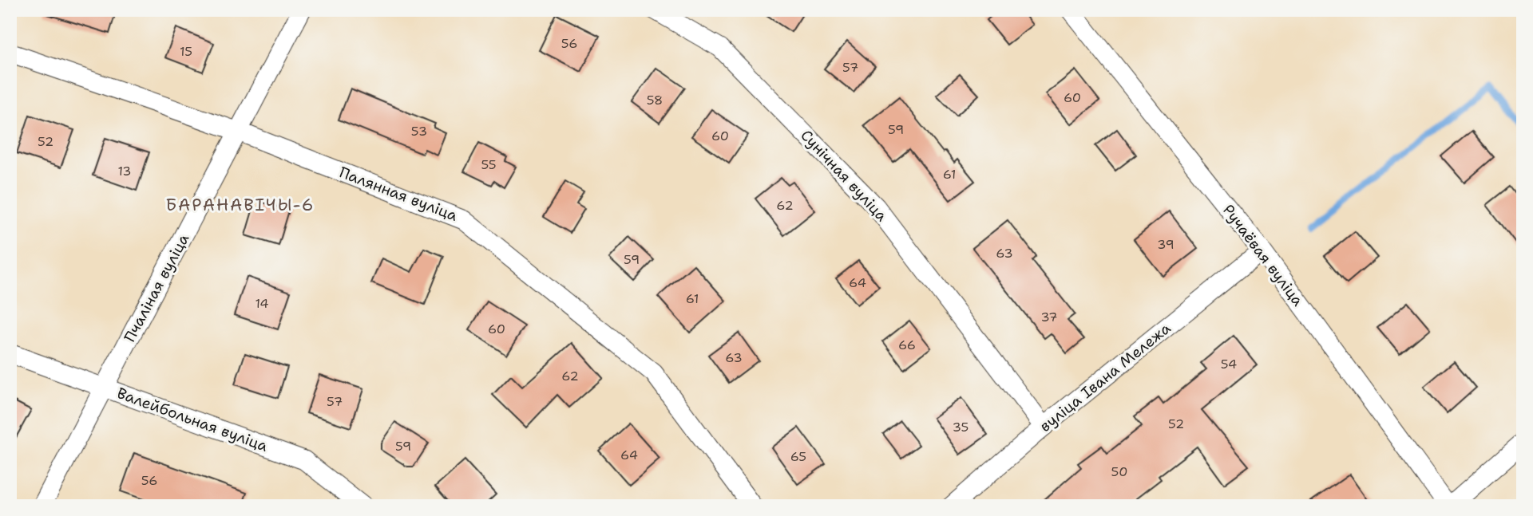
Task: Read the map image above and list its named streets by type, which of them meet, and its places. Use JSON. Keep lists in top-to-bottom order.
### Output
{
  "streets": {
    "street": [
      "Сунічная вуліца",
      "Палянная вуліца",
      "Ручаёвая вуліца",
      "Пчаліная вуліца",
      "вуліца Івана Мележа",
      "Валейбольная вуліца"
    ]
  },
  "crossings": [
    ["Сунічная вуліца", "вуліца Івана Мележа"],
    ["Палянная вуліца", "Пчаліная вуліца"],
    ["Ручаёвая вуліца", "вуліца Івана Мележа"],
    ["Пчаліная вуліца", "Валейбольная вуліца"]
  ],
  "districts": ["БАРАНАВІЧЫ-6"],
  "house_numbers": [
    "56",
    "15",
    "57",
    "60",
    "58",
    "59",
    "53",
    "60",
    "52",
    "55",
    "13",
    "61",
    "62",
    "39",
    "63",
    "59",
    "64",
    "61",
    "14",
    "37",
    "60",
    "66",
    "63",
    "54",
    "62",
    "57",
    "52",
    "35",
    "59",
    "64",
    "65",
    "50",
    "56"
  ]
}
